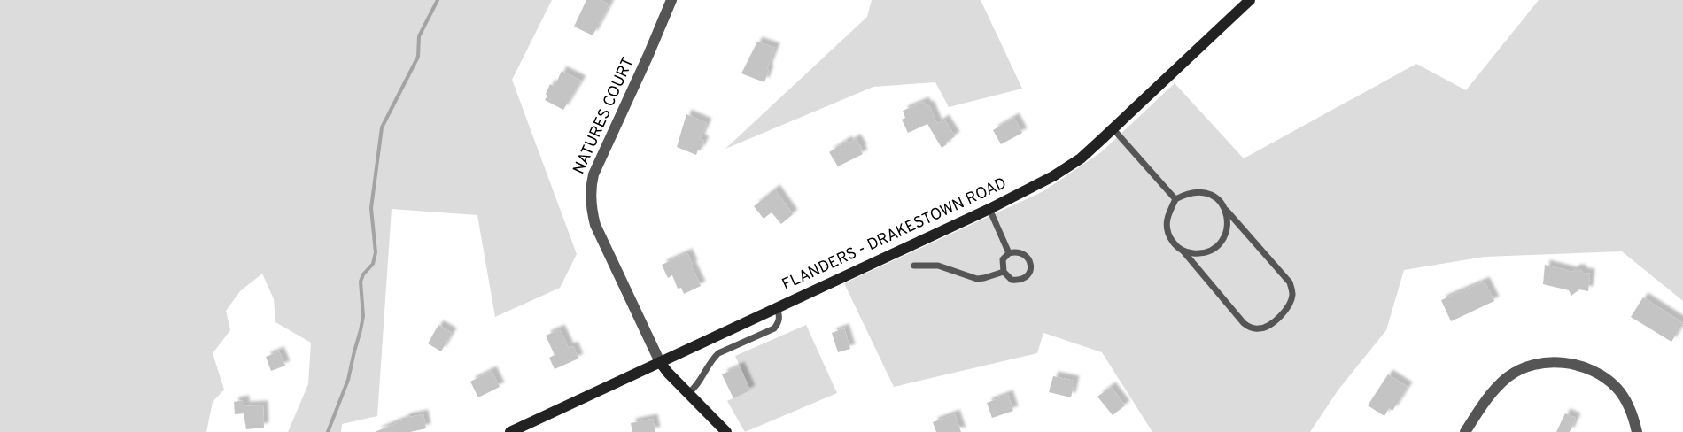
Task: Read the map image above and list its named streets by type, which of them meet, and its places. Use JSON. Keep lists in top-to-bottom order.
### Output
{
  "streets": {
    "street": ["NATURES COURT", "FLANDERS - DRAKESTOWN ROAD"]
  },
  "crossings": [
    ["NATURES COURT", "FLANDERS - DRAKESTOWN ROAD"]
  ]
}
